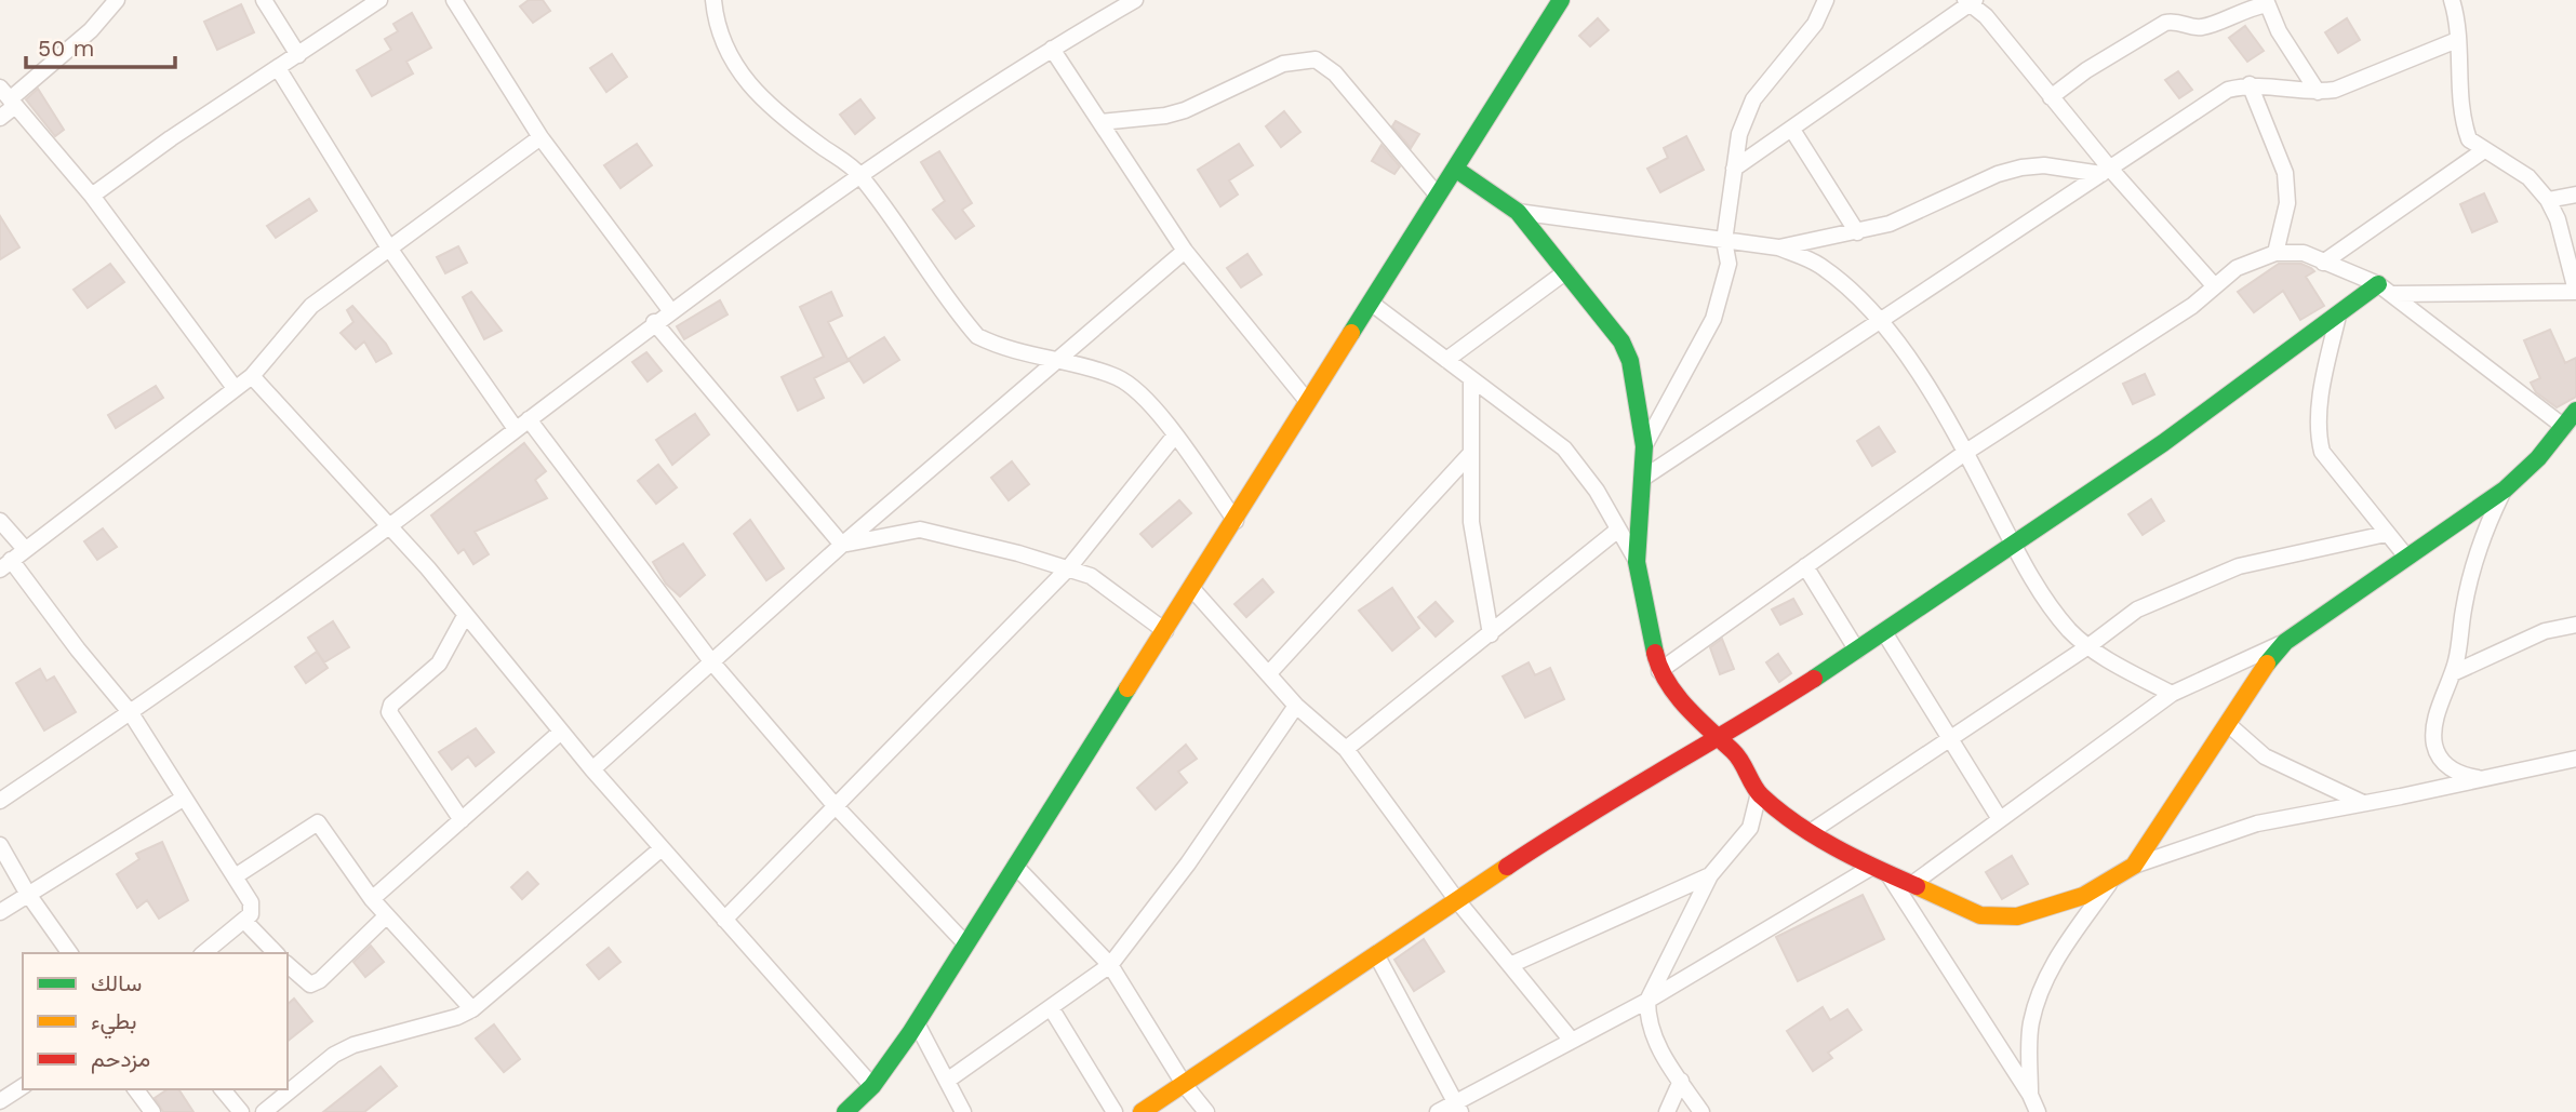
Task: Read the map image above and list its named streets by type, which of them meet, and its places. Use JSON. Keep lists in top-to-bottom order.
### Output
{
  "legend": ["سالك", "بطيء", "مزدحم"],
  "scale_bar": "50 m"
}
